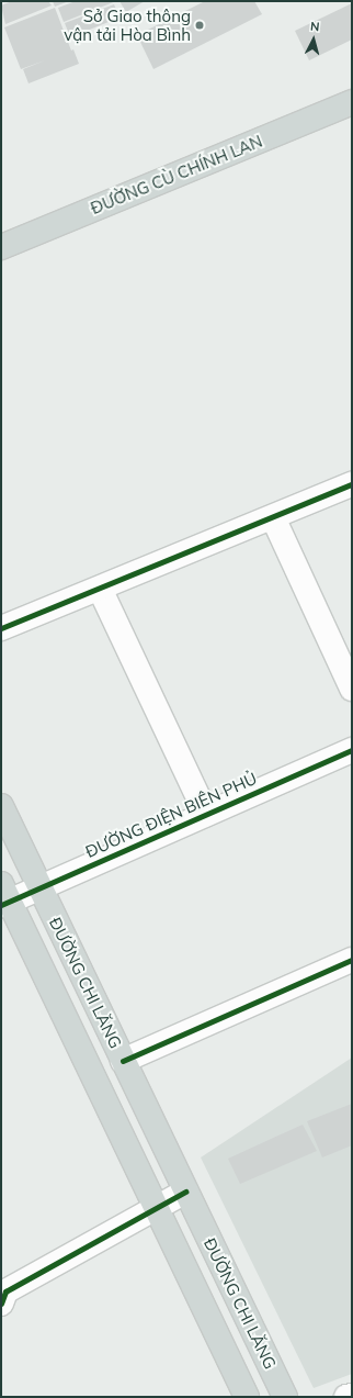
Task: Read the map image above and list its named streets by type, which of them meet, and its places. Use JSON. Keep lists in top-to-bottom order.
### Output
{
  "streets": {
    "main road": ["ĐƯỜNG CÙ CHÍNH LAN", "ĐƯỜNG CHI LĂNG"],
    "street": ["ĐƯỜNG ĐIỆN BIÊN PHỦ"]
  },
  "crossings": [
    ["ĐƯỜNG ĐIỆN BIÊN PHỦ", "ĐƯỜNG CHI LĂNG"]
  ],
  "places": ["Sở Giao thông vận tải Hòa Bình"],
  "north": "top"
}
